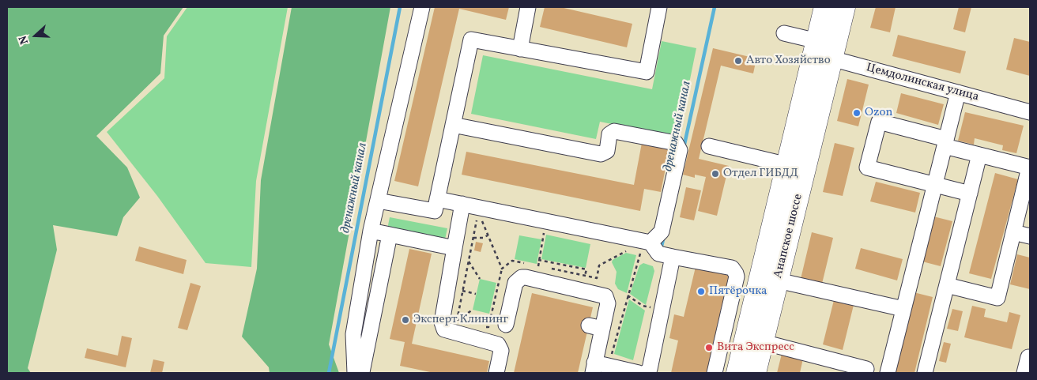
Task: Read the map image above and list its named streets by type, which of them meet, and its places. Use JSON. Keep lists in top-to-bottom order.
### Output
{
  "streets": {
    "highway": ["Анапское шоссе"],
    "street": ["Цемдолинская улица"]
  },
  "crossings": [
    ["Цемдолинская улица", "Анапское шоссе"]
  ],
  "water": ["дренажный канал"],
  "places": [
    "Авто Хозяйство",
    "Ozon",
    "Отдел ГИБДД",
    "Пятёрочка",
    "Эксперт Клининг",
    "Вита Экспресс"
  ],
  "north": "left"
}
